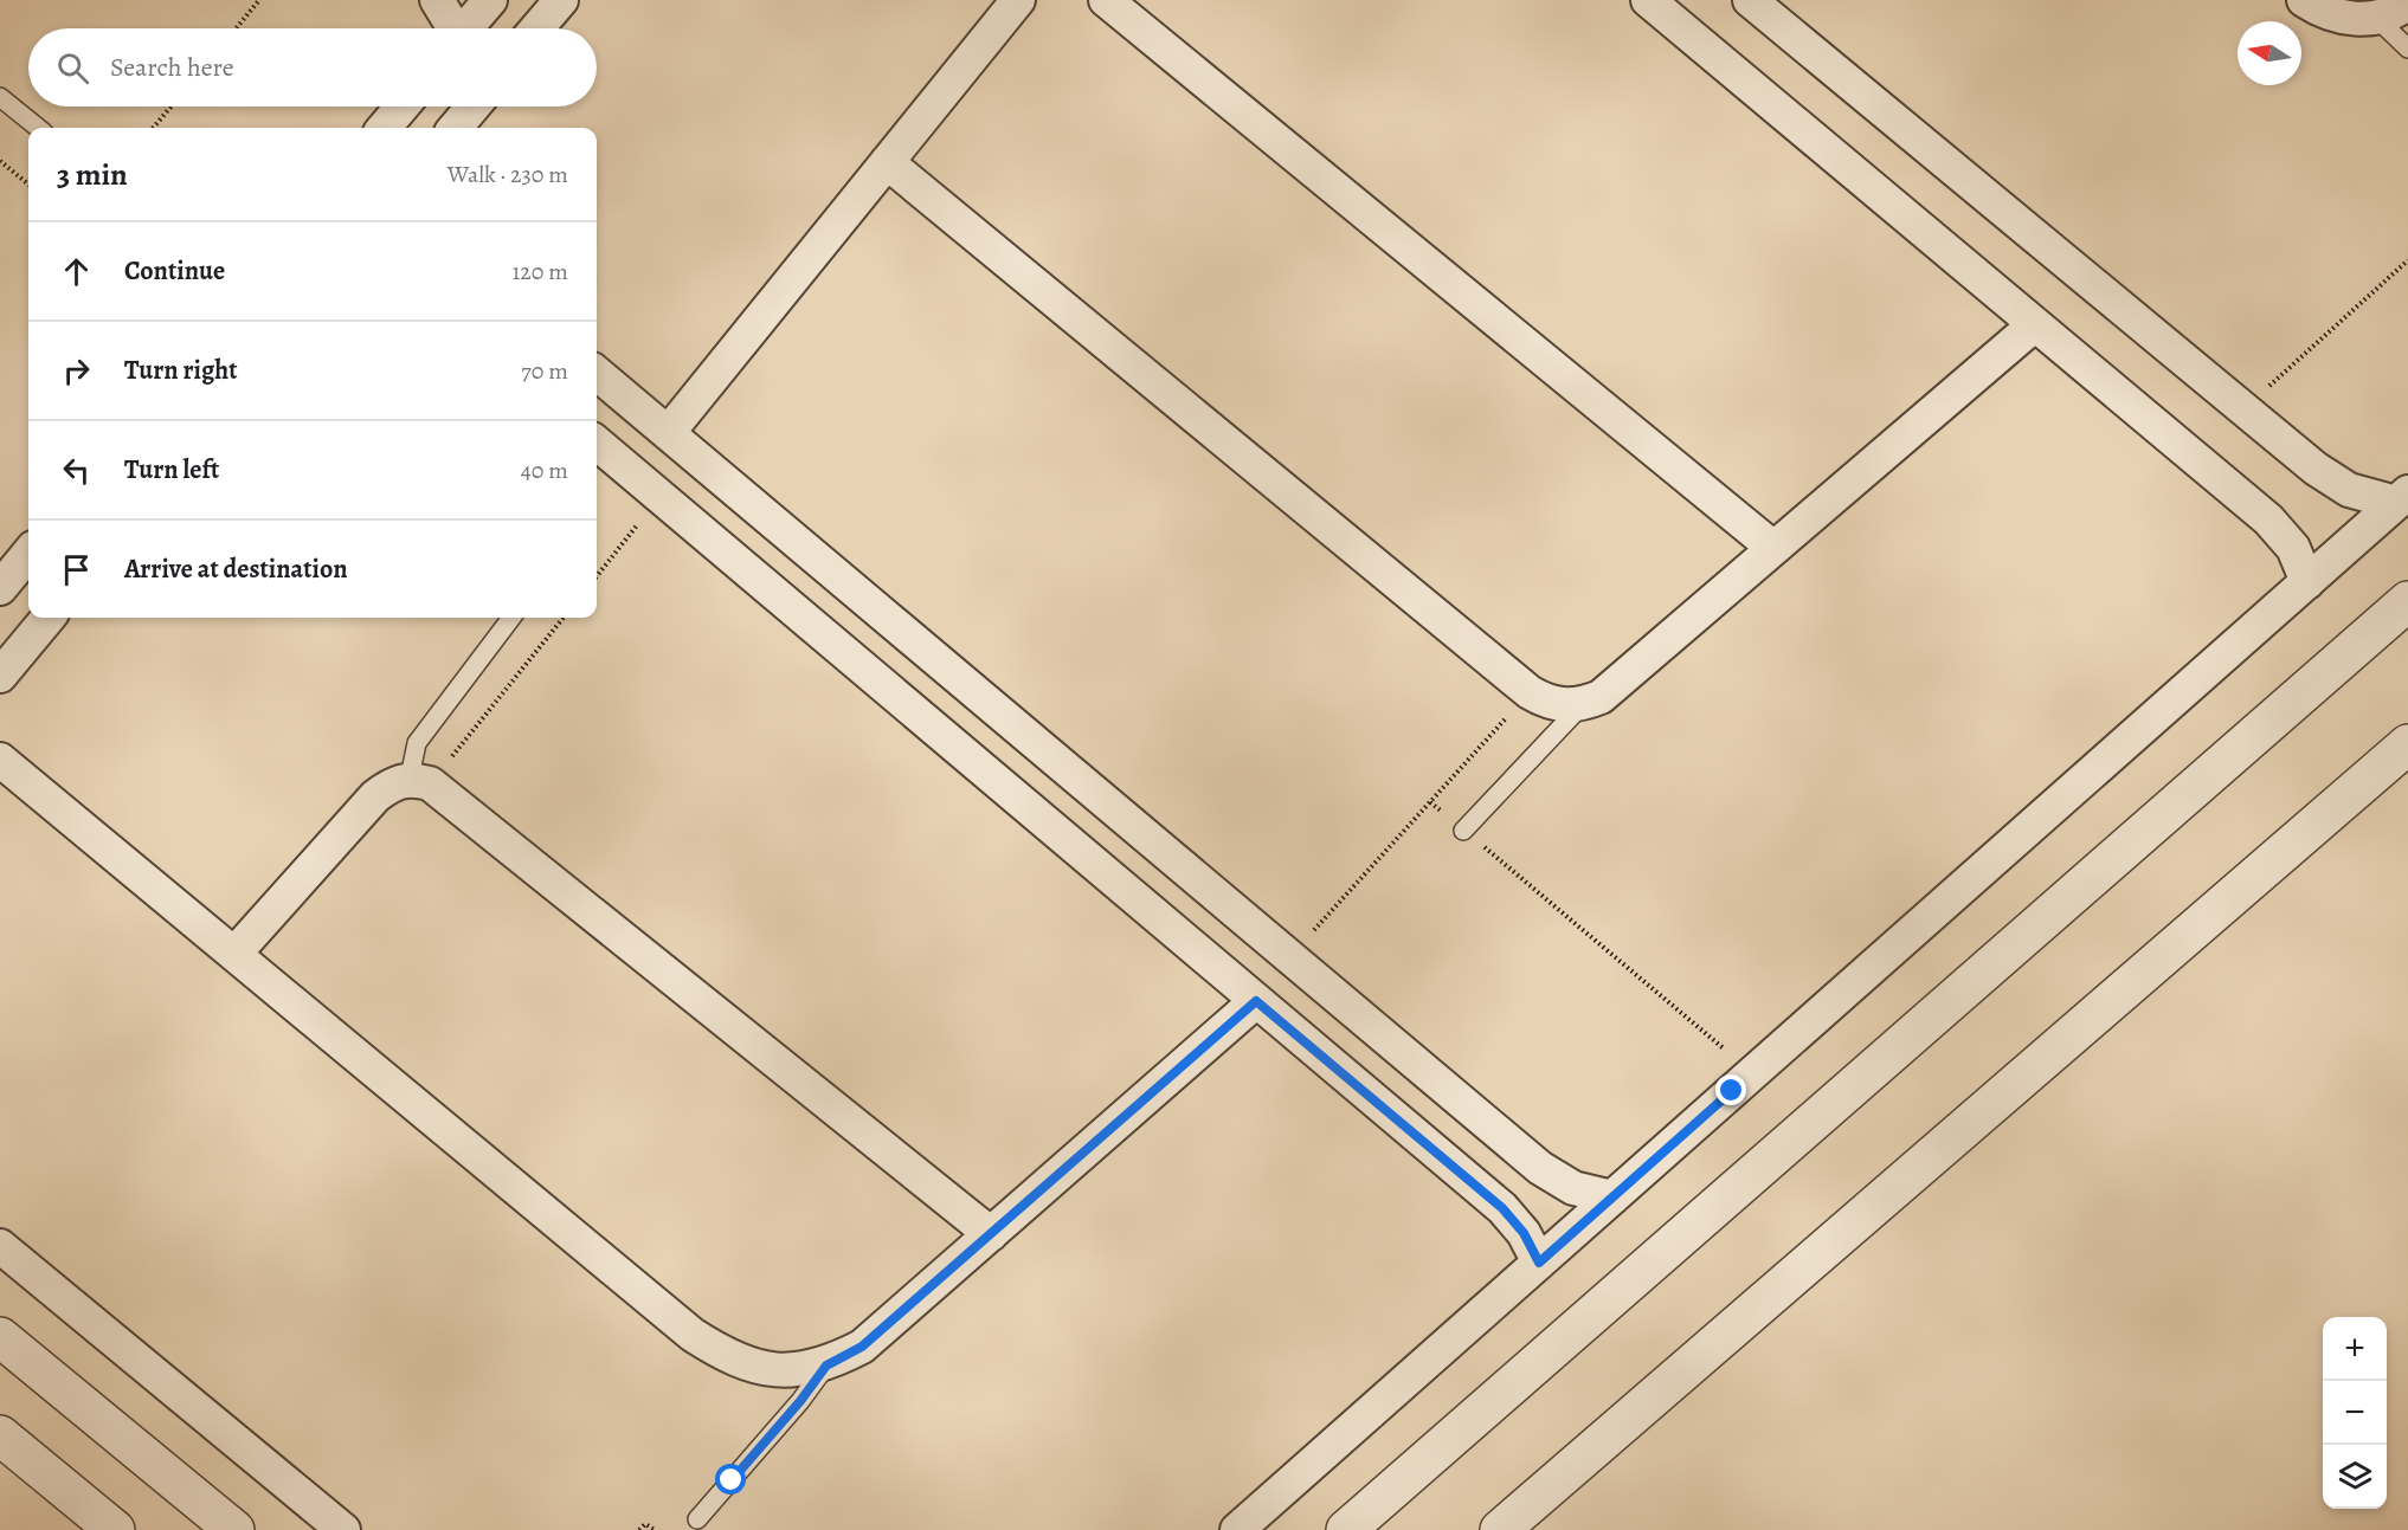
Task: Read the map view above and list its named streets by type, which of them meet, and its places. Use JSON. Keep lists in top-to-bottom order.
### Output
{
  "north": "left",
  "page": {
    "search": "Search here",
    "heading": ["3 min", "Walk · 230 m"],
    "list": [
      ["Continue", "120 m"],
      ["Turn right", "70 m"],
      ["Turn left", "40 m"],
      "Arrive at destination"
    ],
    "map_buttons": ["+", "−"]
  }
}
